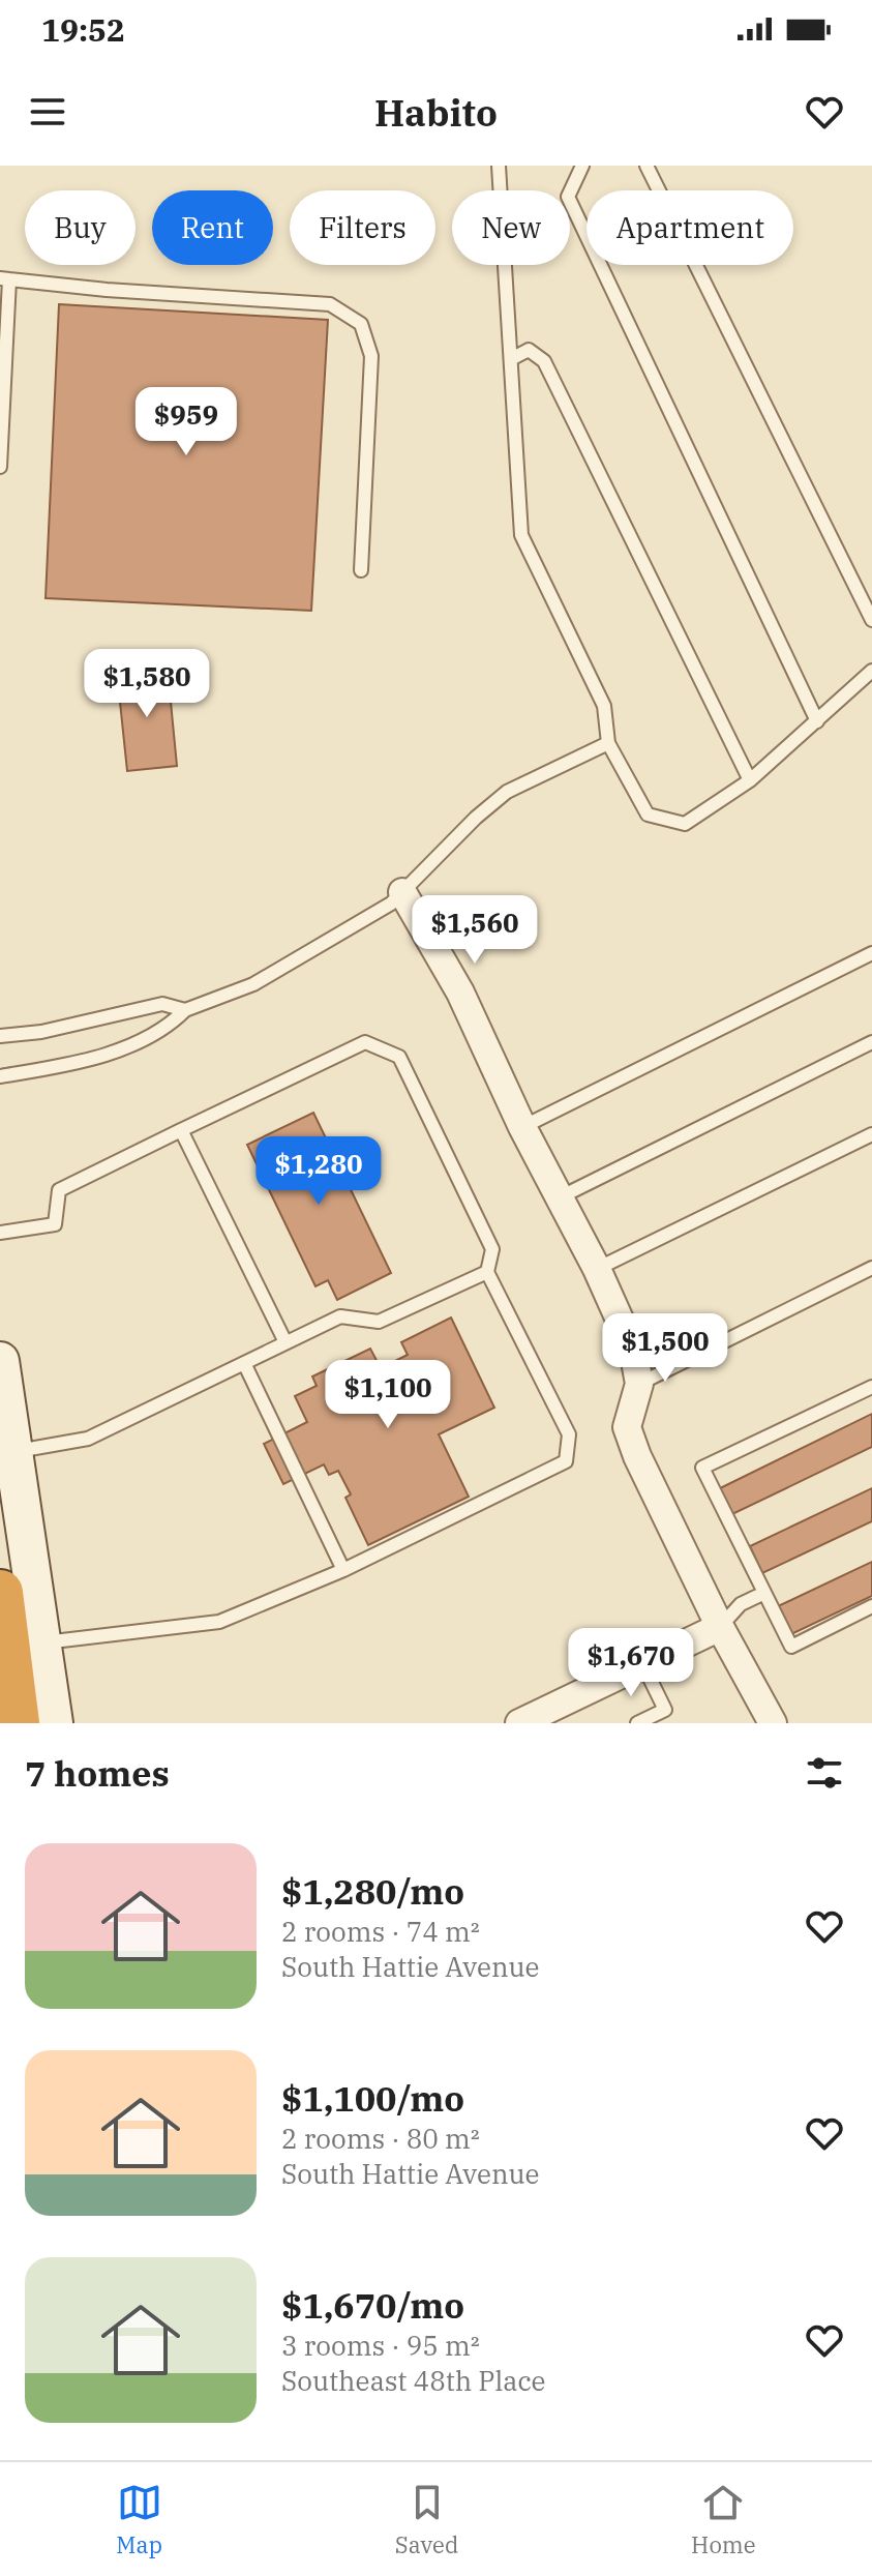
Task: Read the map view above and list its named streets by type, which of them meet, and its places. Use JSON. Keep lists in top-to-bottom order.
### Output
{
  "page": {
    "status": "19:52",
    "header": "Habito",
    "chip": [
      "Buy",
      "Rent",
      "Filters",
      "New",
      "Apartment"
    ],
    "price": [
      "$959",
      "$1,580",
      "$1,560",
      "$1,280",
      "$1,500",
      "$1,100",
      "$1,670"
    ],
    "heading": "7 homes",
    "list": [
      {
        "name": "$1,280/mo",
        "note": "2 rooms · 74 m² · South Hattie Avenue"
      },
      {
        "name": "$1,100/mo",
        "note": "2 rooms · 80 m² · South Hattie Avenue"
      },
      {
        "name": "$1,670/mo",
        "note": "3 rooms · 95 m² · Southeast 48th Place"
      }
    ],
    "tabs": ["Map", "Saved", "Home"]
  }
}
